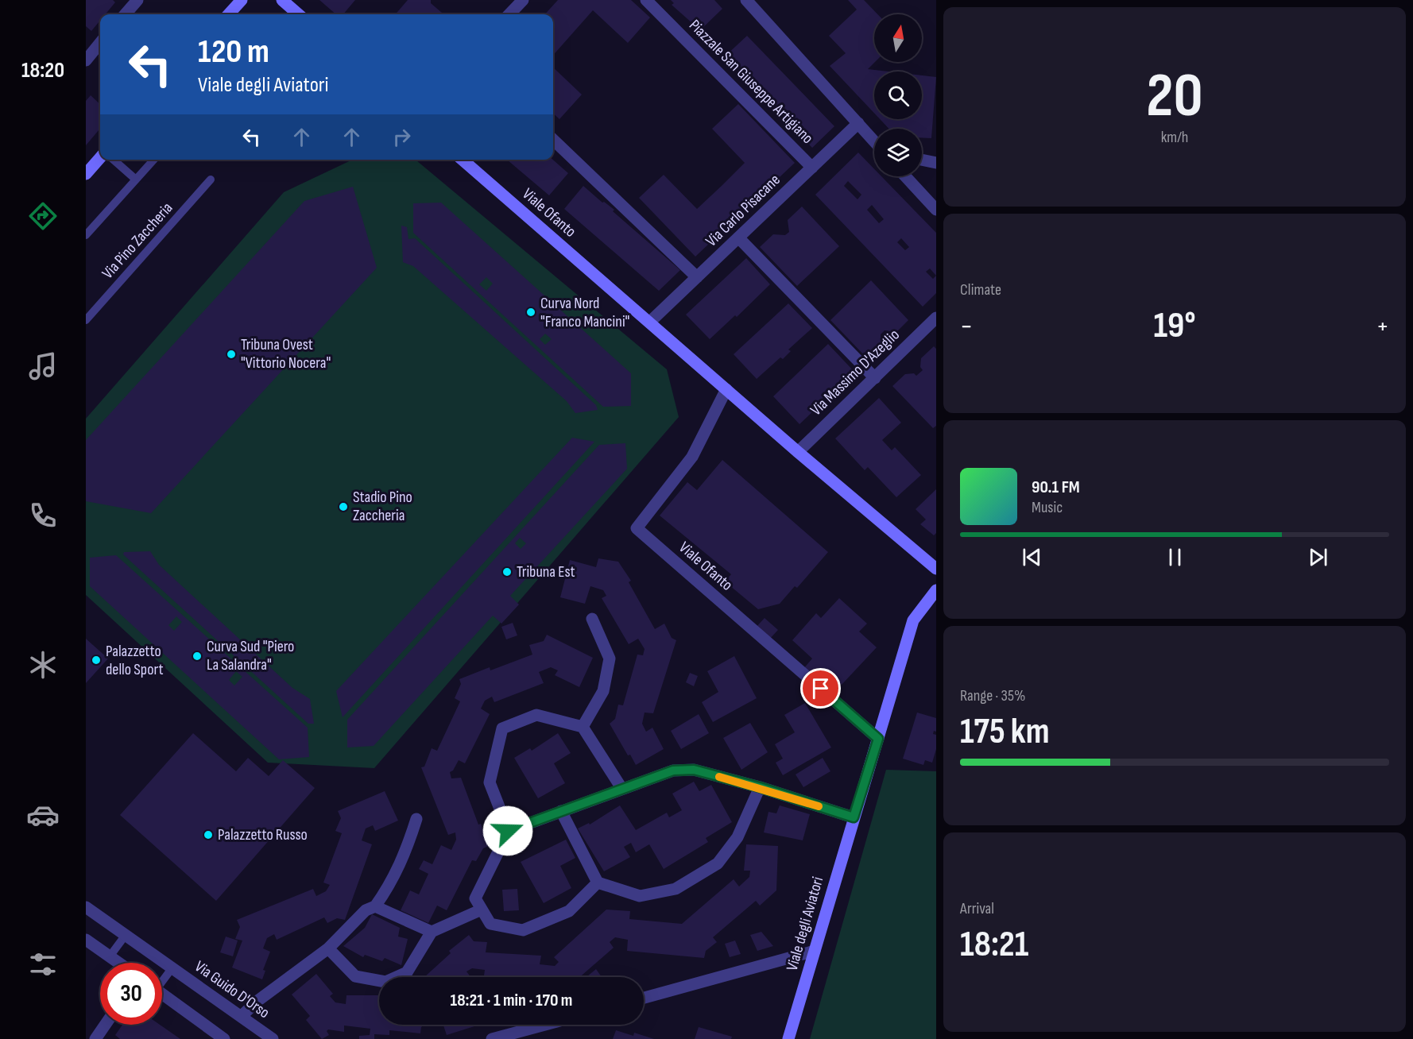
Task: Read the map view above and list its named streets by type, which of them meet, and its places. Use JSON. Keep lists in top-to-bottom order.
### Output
{
  "streets": {
    "main road": ["Viale Ofanto", "Viale degli Aviatori"],
    "street": [
      "Piazzale San Giuseppe Artigiano",
      "Via Carlo Pisacane",
      "Via Massimo D'Azeglio",
      "Via Guido D'Orso"
    ],
    "lane": ["Via Pino Zaccheria"]
  },
  "crossings": [
    ["Piazzale San Giuseppe Artigiano", "Via Carlo Pisacane"],
    ["Via Carlo Pisacane", "Viale Ofanto"],
    ["Viale Ofanto", "Via Massimo D'Azeglio"],
    ["Viale Ofanto", "Viale degli Aviatori"]
  ],
  "places": [
    "Curva Nord \"Franco Mancini\"",
    "Tribuna Ovest \"Vittorio Nocera\"",
    "Stadio Pino Zaccheria",
    "Tribuna Est",
    "Curva Sud \"Piero La Salandra\"",
    "Palazzetto dello Sport",
    "Palazzetto Russo"
  ],
  "north": "top",
  "page": {
    "tabs": "18:20",
    "tile": [
      ["20", "km/h"],
      "Climate",
      ["Range · 35%", "175 km"],
      ["Arrival", "18:21"]
    ],
    "turn": ["120 m", "Viale degli Aviatori"],
    "heat": ["−", "19°", "+"],
    "song": ["90.1 FM", "Music"],
    "limit": "30",
    "trip": "18:21 · 1 min · 170 m"
  }
}
